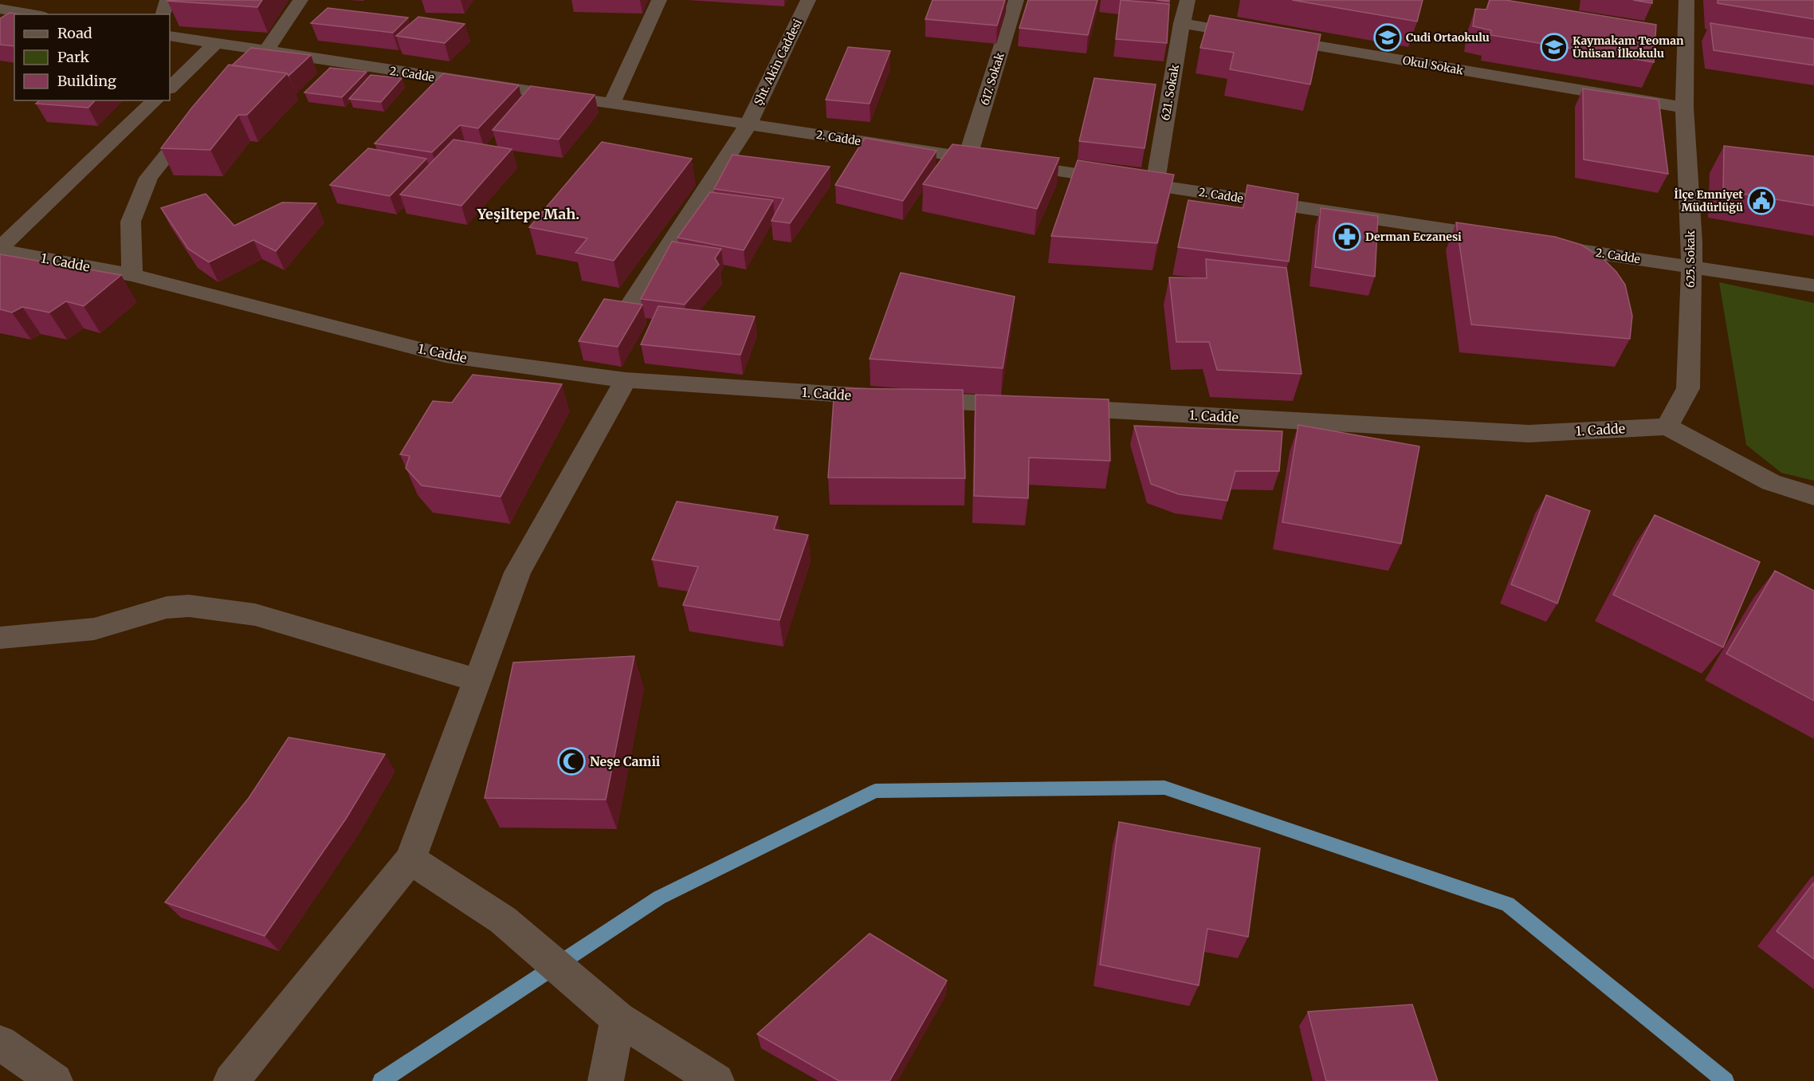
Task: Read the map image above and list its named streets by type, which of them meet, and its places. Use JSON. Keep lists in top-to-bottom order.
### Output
{
  "streets": {
    "street": [
      "Şht. Akin Caddesi",
      "Okul Sokak",
      "2. Cadde",
      "617. Sokak",
      "621. Sokak",
      "625. Sokak",
      "1. Cadde"
    ]
  },
  "crossings": [
    ["Şht. Akin Caddesi", "2. Cadde"],
    ["Okul Sokak", "621. Sokak"],
    ["Okul Sokak", "625. Sokak"],
    ["2. Cadde", "617. Sokak"],
    ["2. Cadde", "621. Sokak"],
    ["2. Cadde", "625. Sokak"],
    ["625. Sokak", "1. Cadde"]
  ],
  "districts": ["Yeşiltepe Mah."],
  "places": {
    "school or university": ["Cudi Ortaokulu", "Kaymakam Teoman Ünüsan İlkokulu"],
    "public building": ["İlçe Emniyet Müdürlüğü"],
    "pharmacy": ["Derman Eczanesi"],
    "mosque": ["Neşe Camii"]
  },
  "legend": ["Road", "Park", "Building"]
}
